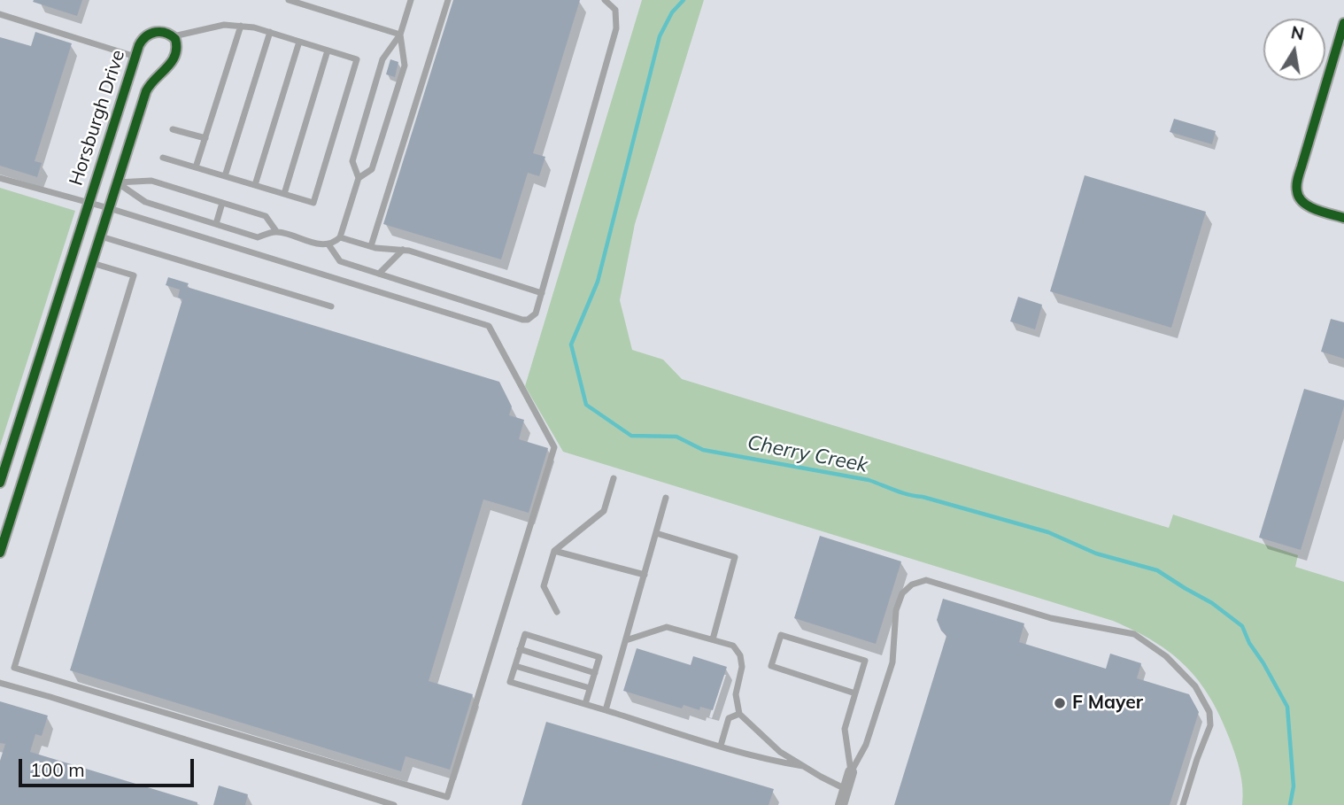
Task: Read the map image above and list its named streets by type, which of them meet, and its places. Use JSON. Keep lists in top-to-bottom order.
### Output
{
  "streets": {
    "street": ["Horsburgh Drive"]
  },
  "water": ["Cherry Creek"],
  "places": ["F Mayer"],
  "scale_bar": "100 m",
  "north": "top"
}
